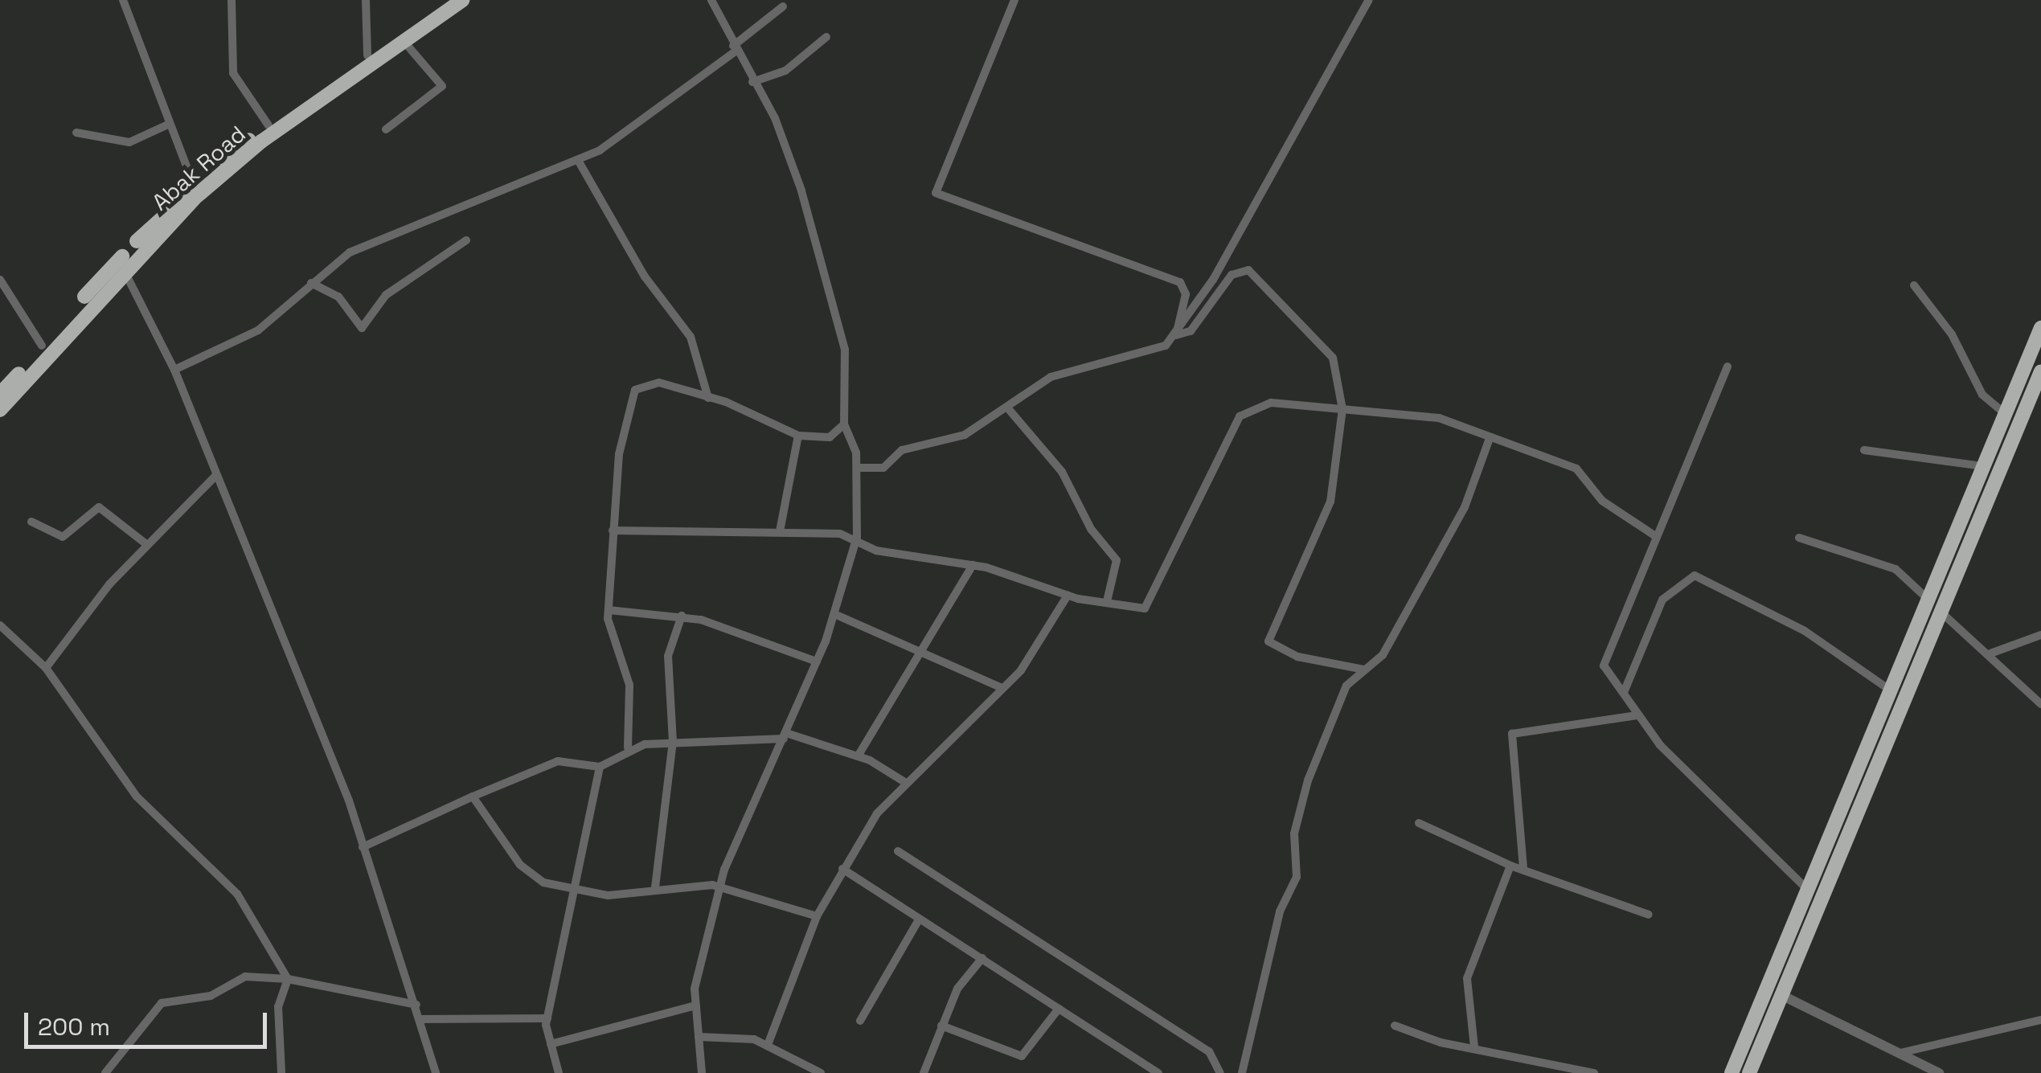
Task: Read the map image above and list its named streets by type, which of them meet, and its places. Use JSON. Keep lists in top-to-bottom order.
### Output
{
  "streets": {
    "highway": ["Abak Road"]
  },
  "scale_bar": "200 m"
}
